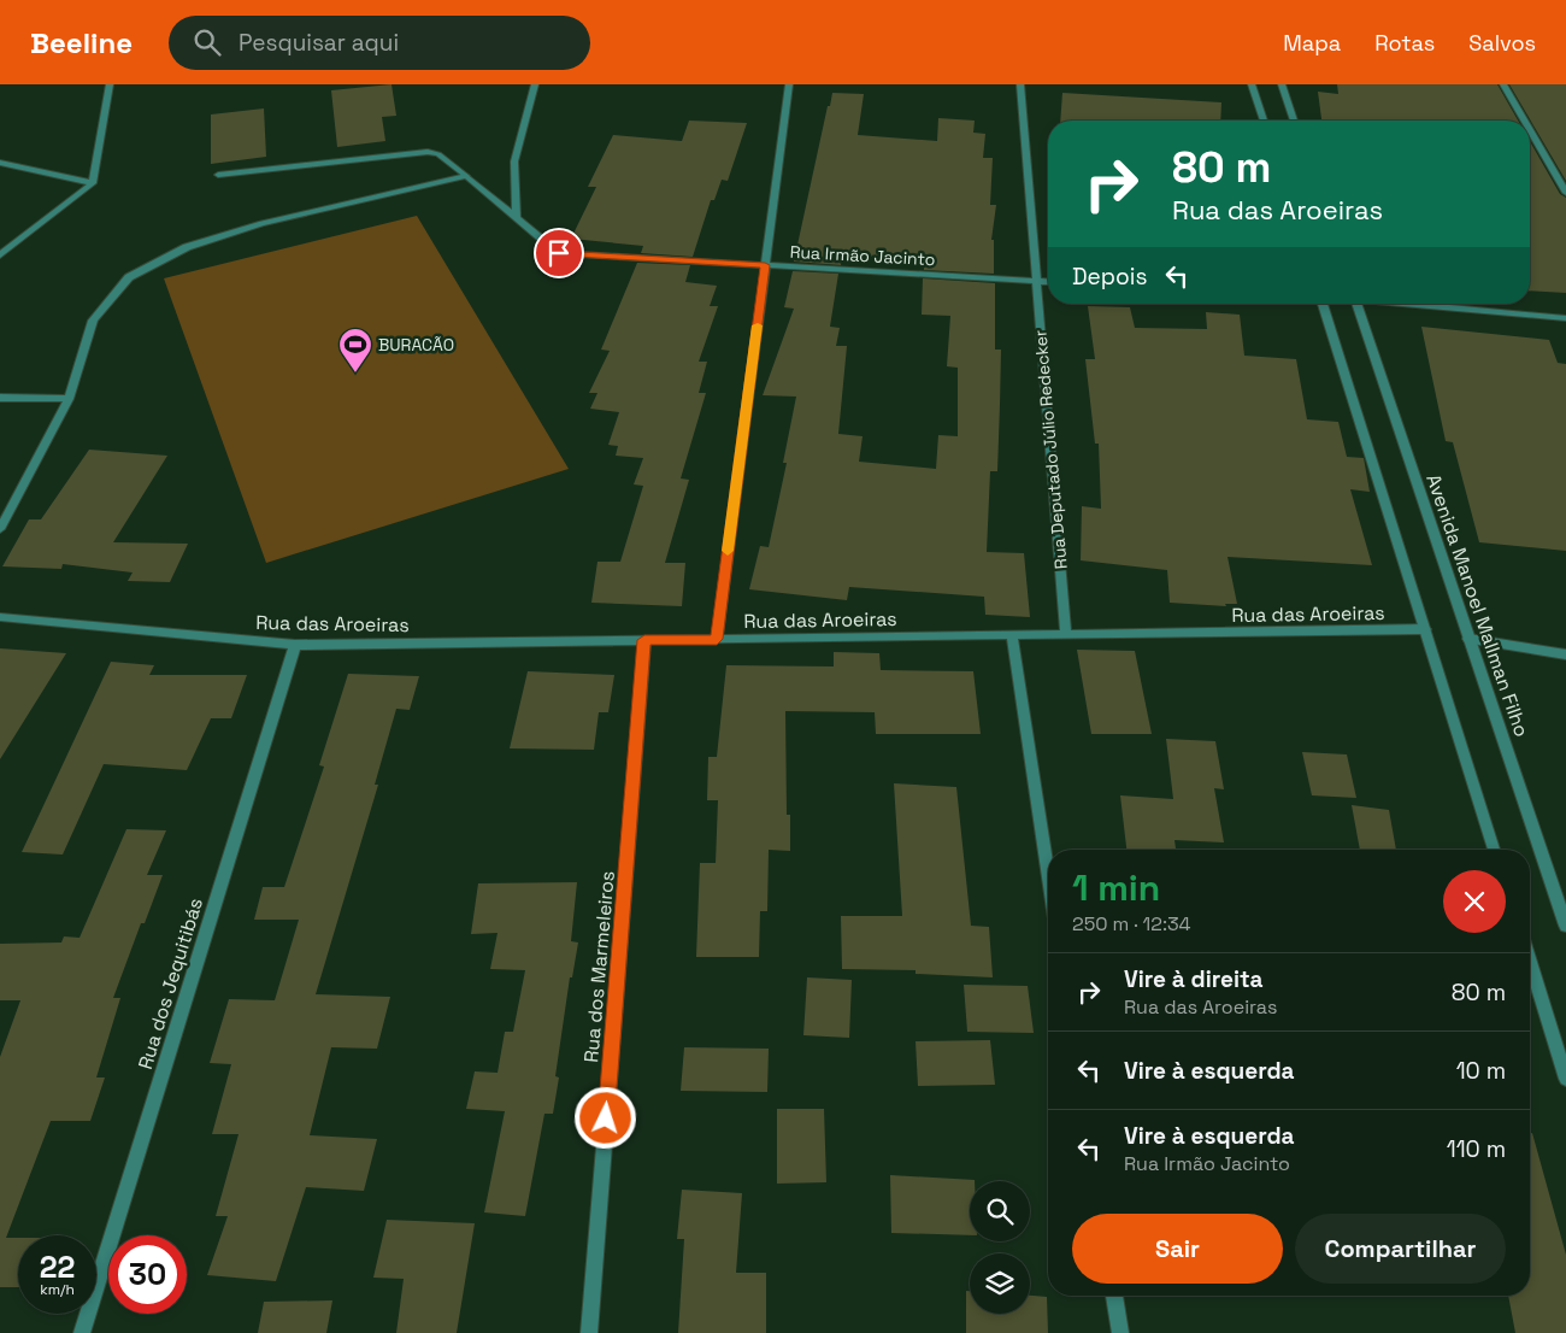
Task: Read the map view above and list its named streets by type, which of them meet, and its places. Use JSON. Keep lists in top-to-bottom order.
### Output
{
  "streets": {
    "street": [
      "Rua Irmão Jacinto",
      "Rua Deputado Júlio Redecker",
      "Avenida Manoel Mallman Filho",
      "Rua das Aroeiras",
      "Rua dos Marmeleiros",
      "Rua dos Jequitibás"
    ]
  },
  "crossings": [
    ["Rua Irmão Jacinto", "Rua Deputado Júlio Redecker"],
    ["Rua Deputado Júlio Redecker", "Rua das Aroeiras"],
    ["Rua das Aroeiras", "Rua dos Marmeleiros"],
    ["Rua das Aroeiras", "Rua dos Jequitibás"]
  ],
  "places": {
    "sports": ["BURACÃO"]
  },
  "page": {
    "header": "Beeline",
    "search": "Pesquisar aqui",
    "nav": ["Mapa", "Rotas", "Salvos"],
    "turn": ["80 m", "Rua das Aroeiras"],
    "then": "Depois",
    "heading": ["1 min", "250 m · 12:34"],
    "list": [
      {
        "name": "Vire à direita",
        "note": "Rua das Aroeiras",
        "value": "80 m"
      },
      {
        "name": "Vire à esquerda",
        "value": "10 m"
      },
      {
        "name": "Vire à esquerda",
        "note": "Rua Irmão Jacinto",
        "value": "110 m"
      }
    ],
    "buttons": ["Sair", "Compartilhar"],
    "speed": "22 km/h",
    "limit": "30"
  }
}
